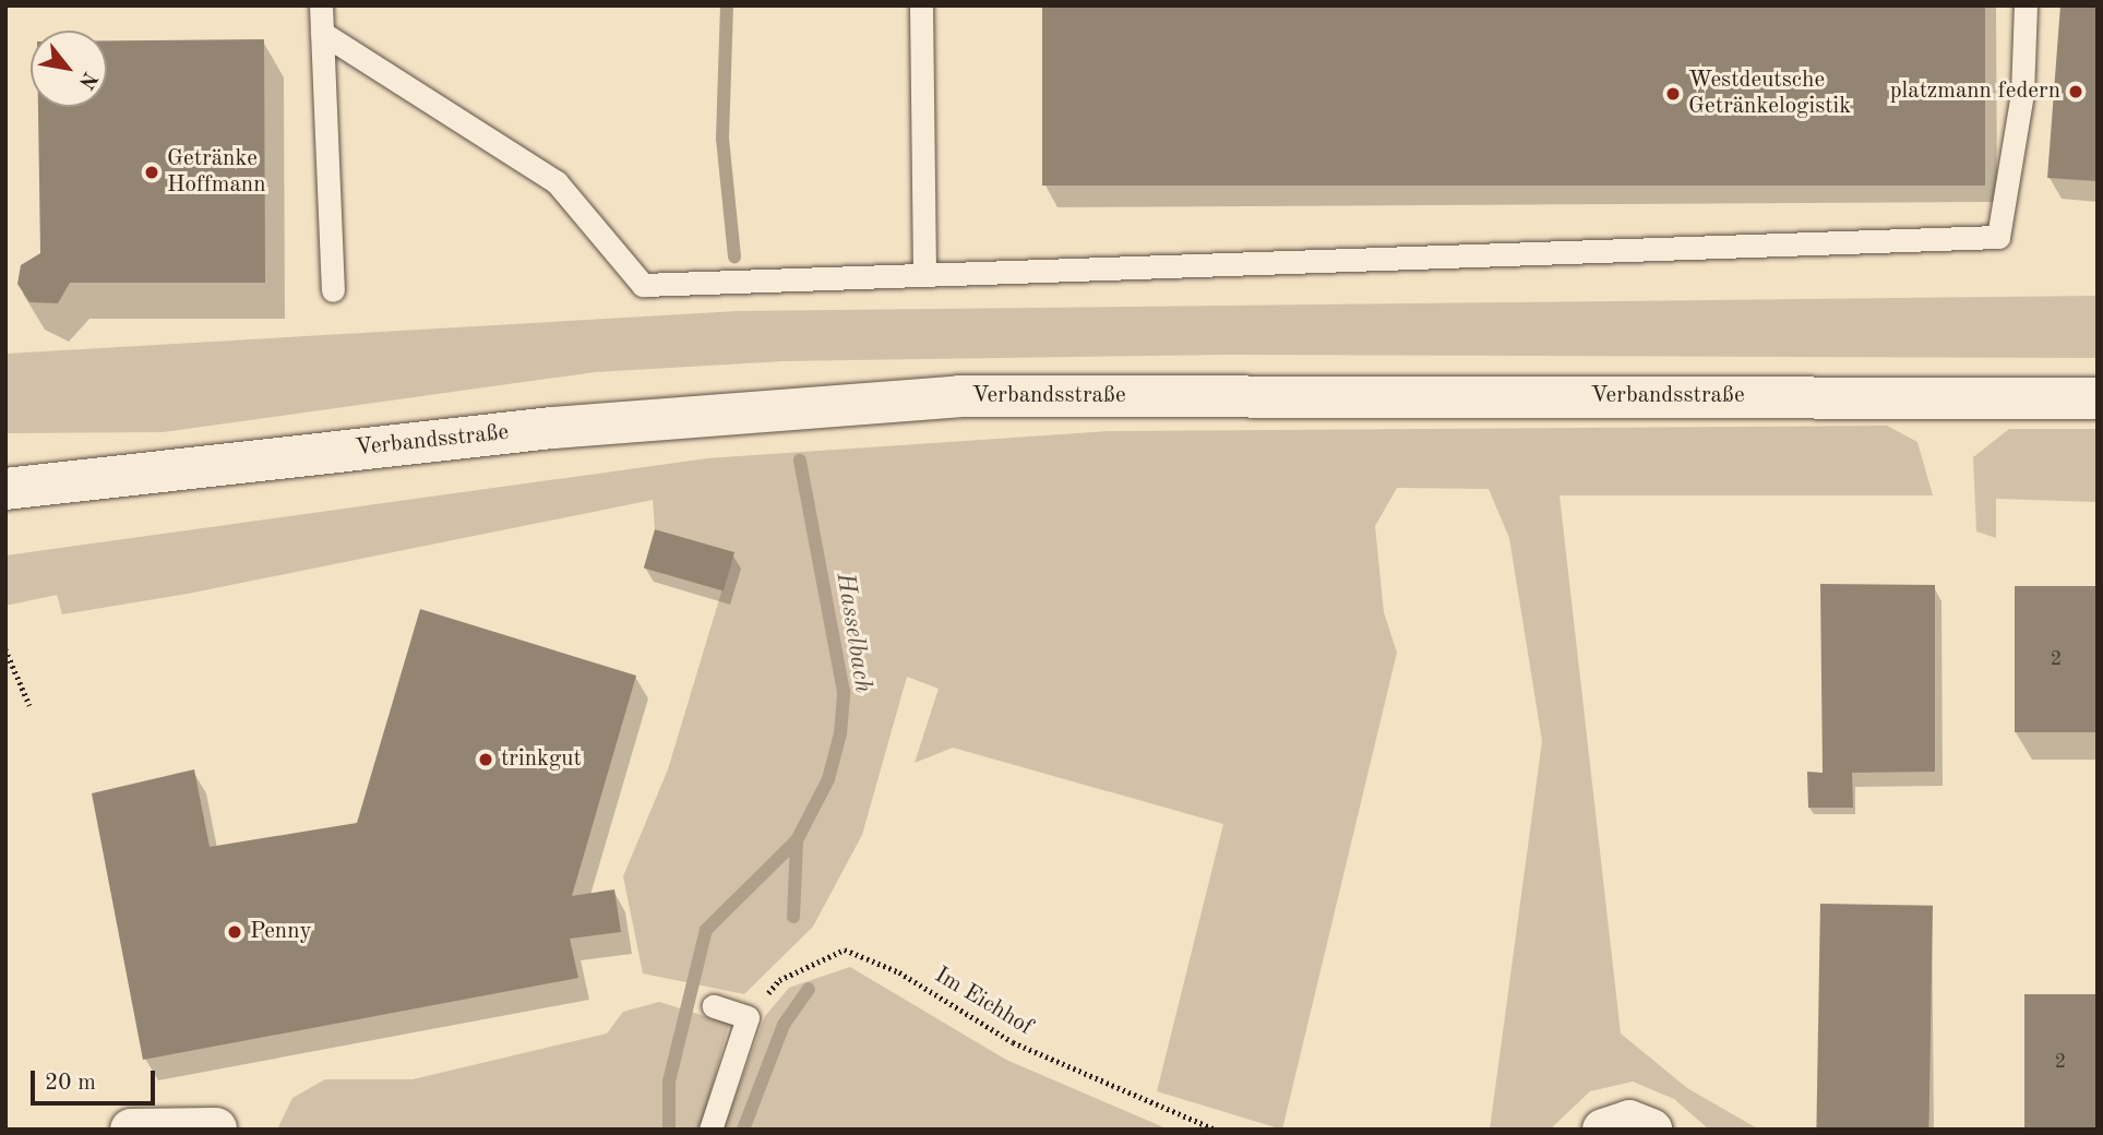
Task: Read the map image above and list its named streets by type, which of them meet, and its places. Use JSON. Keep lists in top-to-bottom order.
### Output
{
  "streets": {
    "main road": ["Verbandsstraße"],
    "path": ["Im Eichhof"]
  },
  "water": ["Hasselbach"],
  "places": [
    "platzmann federn",
    "Westdeutsche Getränkelogistik",
    "Getränke Hoffmann",
    "trinkgut",
    "Penny"
  ],
  "house_numbers": ["2", "2"],
  "scale_bar": "20 m",
  "north": "bottom right"
}
